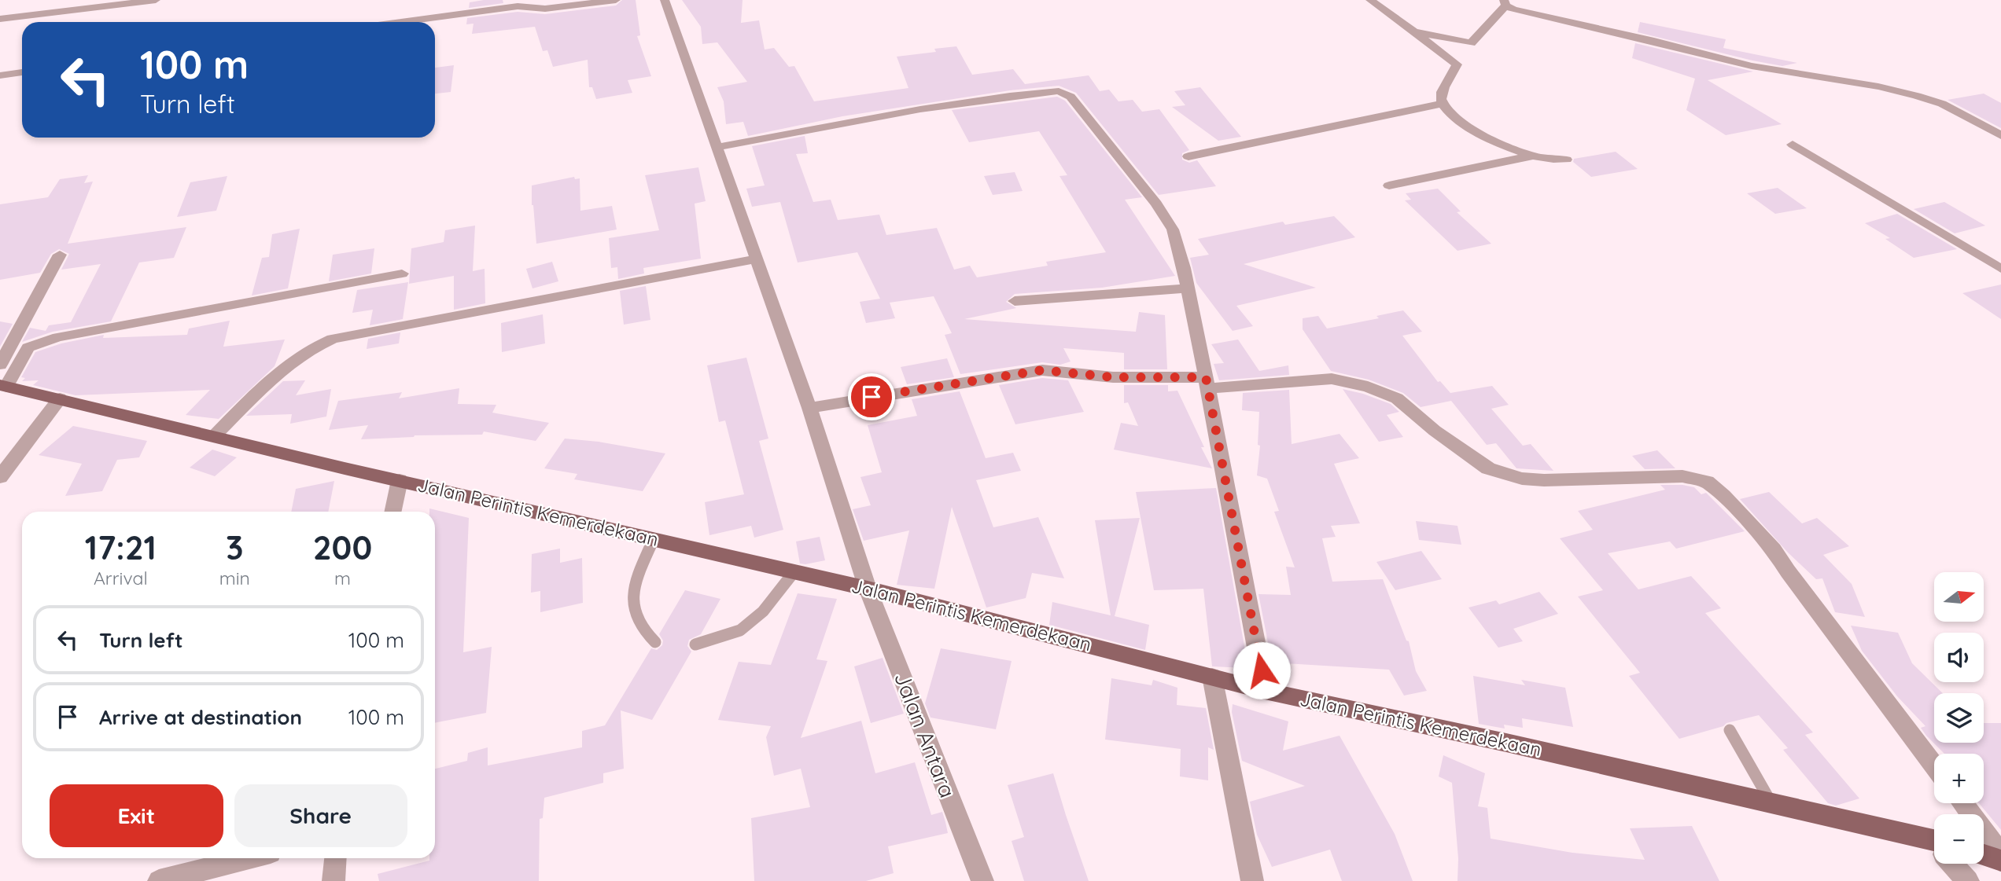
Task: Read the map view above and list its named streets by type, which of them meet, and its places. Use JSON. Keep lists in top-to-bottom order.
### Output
{
  "streets": {
    "main road": ["Jalan Perintis Kemerdekaan"],
    "street": ["Jalan Antara"]
  },
  "crossings": [
    ["Jalan Perintis Kemerdekaan", "Jalan Antara"]
  ],
  "north": "right",
  "page": {
    "turn": ["100 m", "Turn left"],
    "eta": [
      "17:21",
      "Arrival",
      "3",
      "min",
      "200",
      "m"
    ],
    "map_buttons": ["+", "−"],
    "list": [
      {
        "name": "Turn left",
        "value": "100 m"
      },
      {
        "name": "Arrive at destination",
        "value": "100 m"
      }
    ],
    "buttons": ["Exit", "Share"]
  }
}
